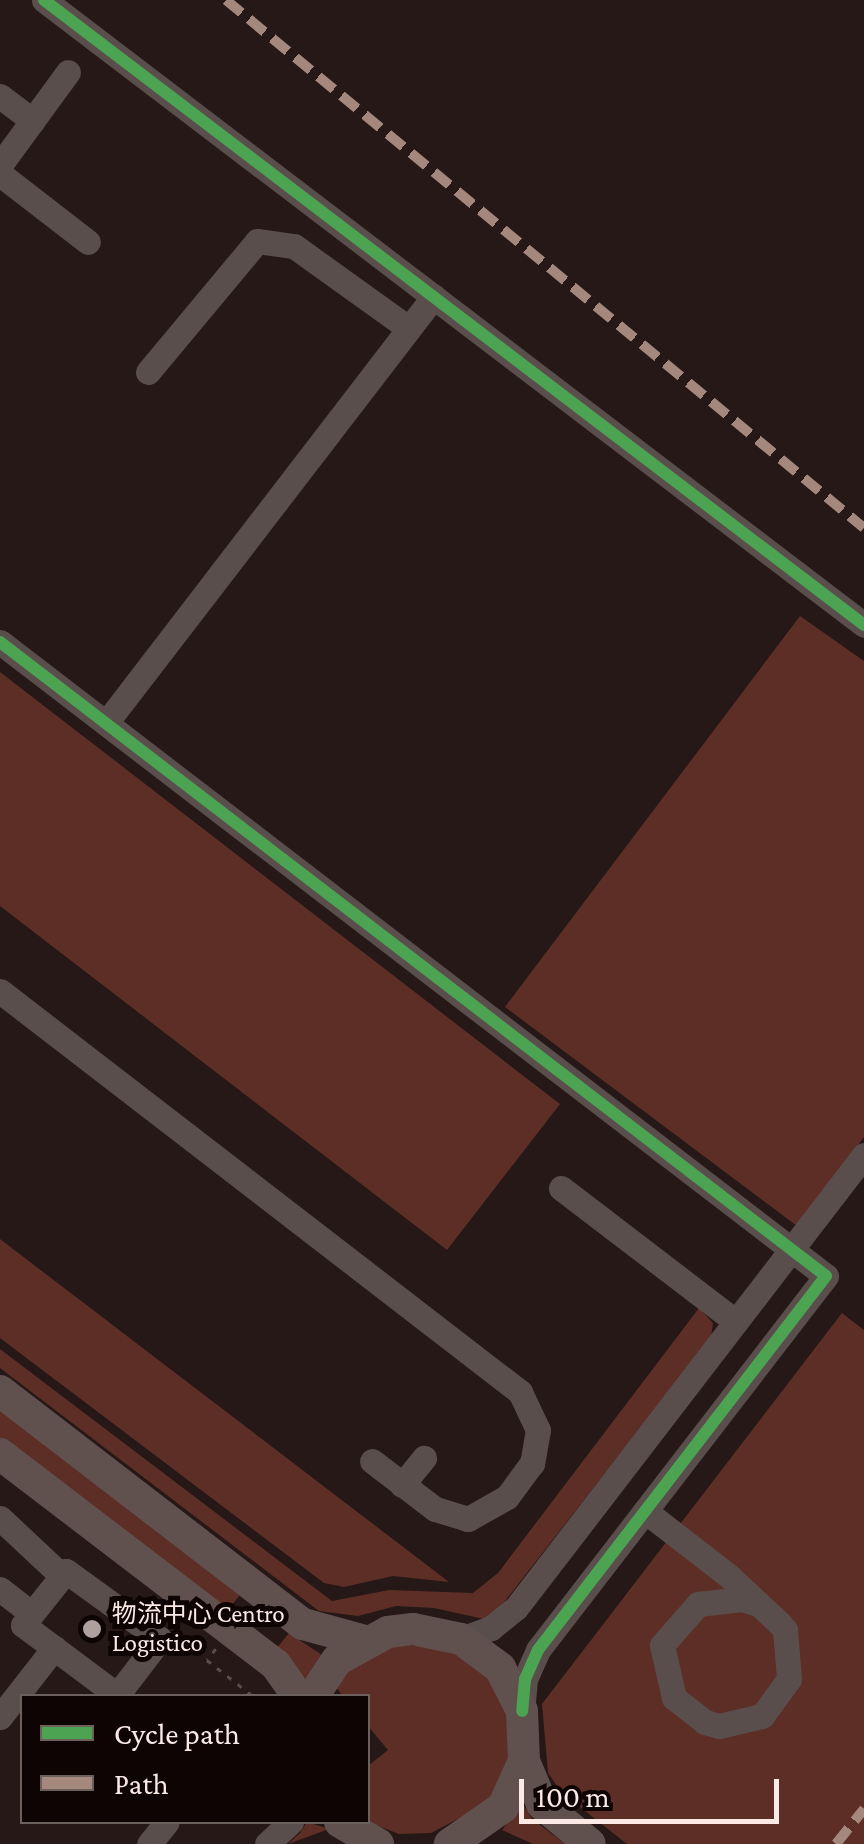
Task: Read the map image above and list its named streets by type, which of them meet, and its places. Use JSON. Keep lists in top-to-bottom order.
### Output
{
  "places": ["物流中心 Centro Logistico"],
  "legend": ["Cycle path", "Path"],
  "scale_bar": "100 m"
}
